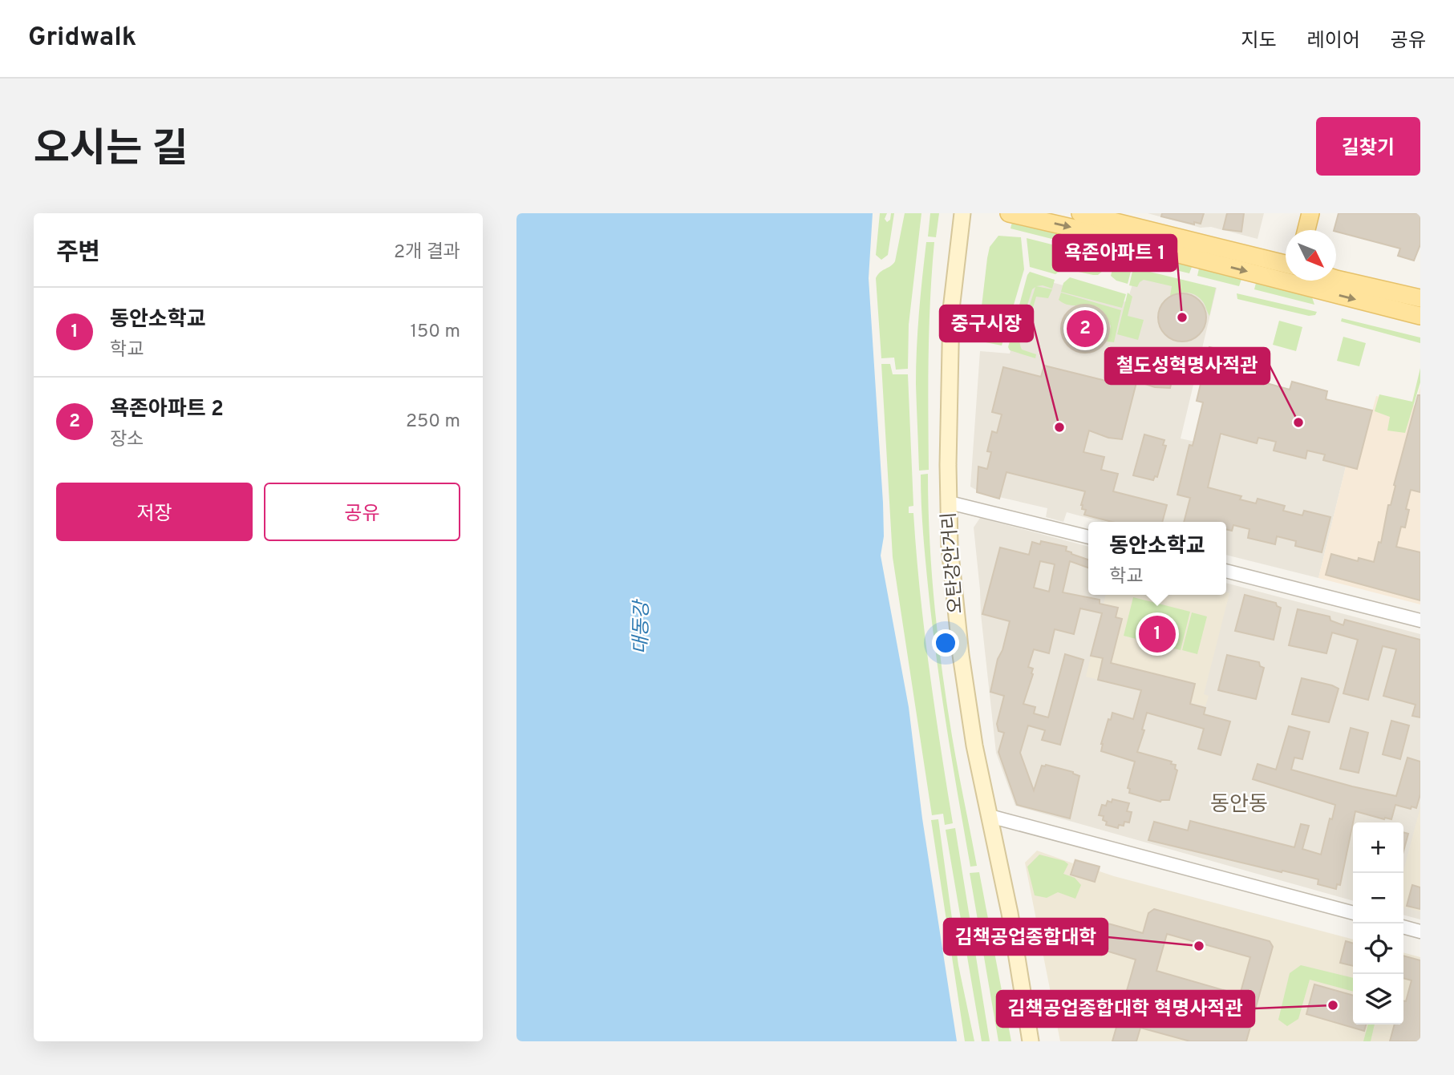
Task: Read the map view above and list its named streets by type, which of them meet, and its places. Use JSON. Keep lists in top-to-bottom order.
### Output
{
  "streets": {
    "main road": ["오탄강안거리"]
  },
  "districts": ["동안동"],
  "water": ["대동강"],
  "places": [
    "욕존아파트 1",
    "철도성혁명사적관",
    "중구시장",
    "김책공업종합대학",
    "김책공업종합대학 혁명사적관"
  ],
  "north": "bottom right",
  "page": {
    "header": "Gridwalk",
    "nav": ["지도", "레이어", "공유"],
    "title": "오시는 길",
    "buttons": [
      "길찾기",
      ["저장", "공유"]
    ],
    "heading": ["주변", "2개 결과"],
    "list": [
      {
        "mark": "1",
        "name": "동안소학교",
        "note": "학교",
        "value": "150 m"
      },
      {
        "mark": "2",
        "name": "욕존아파트 2",
        "note": "장소",
        "value": "250 m"
      }
    ],
    "pins": ["2", "1"],
    "popup": ["동안소학교", "학교"],
    "map_buttons": ["+", "−"]
  }
}
